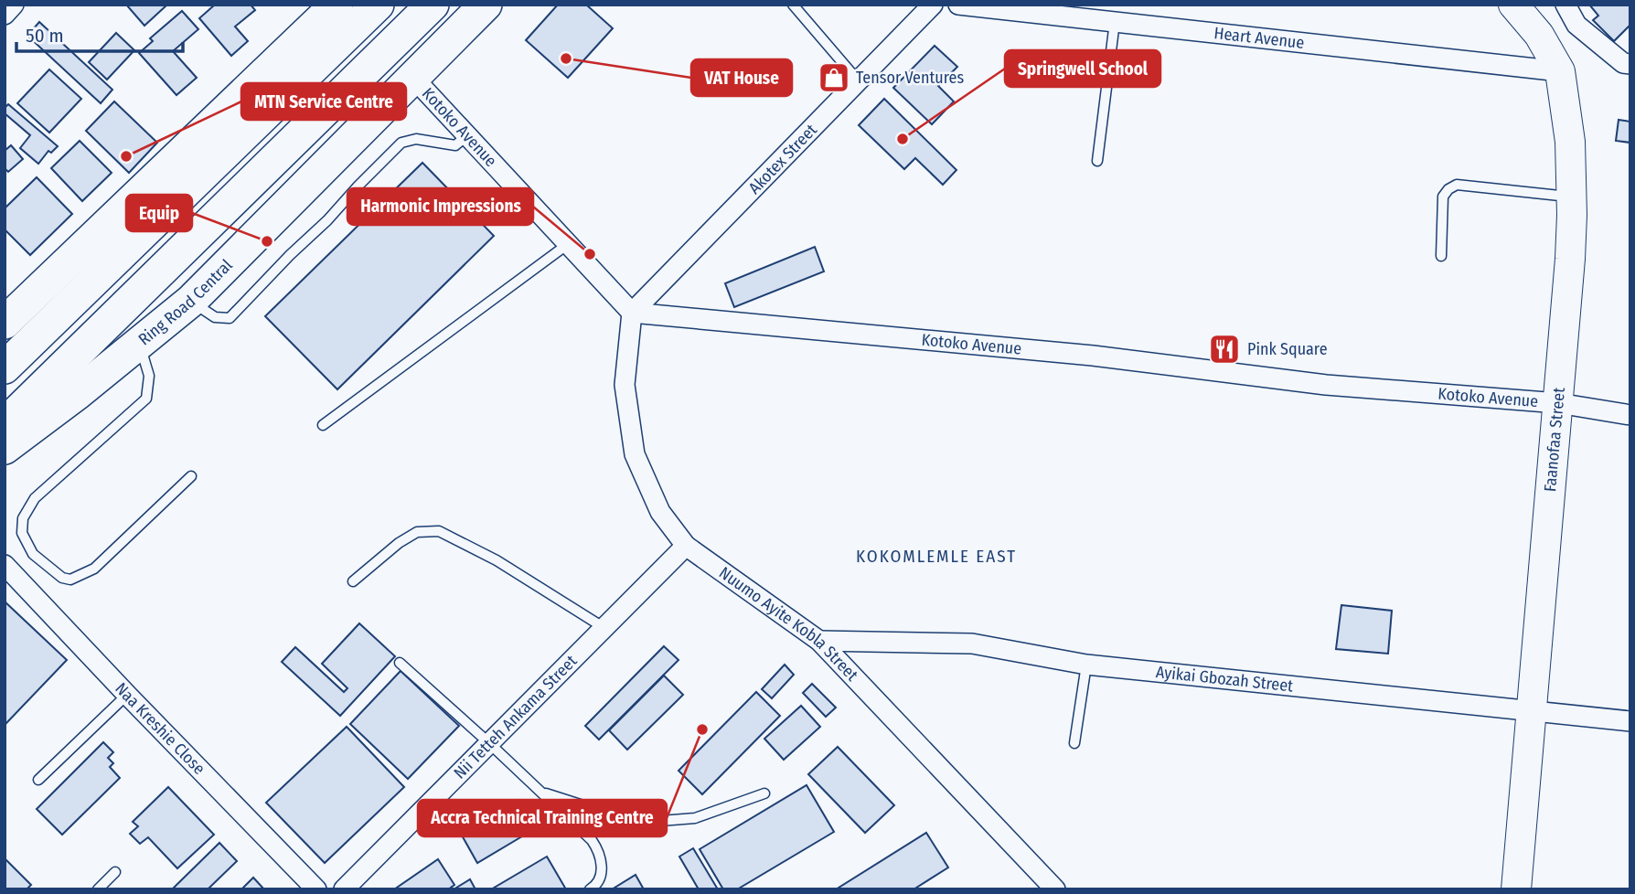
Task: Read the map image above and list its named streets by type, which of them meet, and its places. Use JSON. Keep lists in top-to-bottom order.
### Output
{
  "streets": {
    "main road": ["Ring Road Central", "Faanofaa Street"],
    "street": [
      "Heart Avenue",
      "Kotoko Avenue",
      "Akotex Street",
      "Nuumo Ayite Kobla Street",
      "Ayikai Gbozah Street",
      "Nii Tetteh Ankama Street",
      "Naa Kreshie Close"
    ]
  },
  "crossings": [
    ["Heart Avenue", "Faanofaa Street"],
    ["Kotoko Avenue", "Akotex Street"],
    ["Kotoko Avenue", "Ring Road Central"],
    ["Kotoko Avenue", "Faanofaa Street"],
    ["Kotoko Avenue", "Nuumo Ayite Kobla Street"],
    ["Akotex Street", "Nuumo Ayite Kobla Street"],
    ["Faanofaa Street", "Ayikai Gbozah Street"],
    ["Nuumo Ayite Kobla Street", "Ayikai Gbozah Street"],
    ["Nuumo Ayite Kobla Street", "Nii Tetteh Ankama Street"]
  ],
  "districts": ["KOKOMLEMLE EAST"],
  "places": {
    "other": [
      "VAT House",
      "Springwell School",
      "MTN Service Centre",
      "Equip",
      "Harmonic Impressions",
      "Accra Technical Training Centre"
    ],
    "shop": ["Tensor Ventures"],
    "restaurant": ["Pink Square"]
  },
  "scale_bar": "50 m"
}
